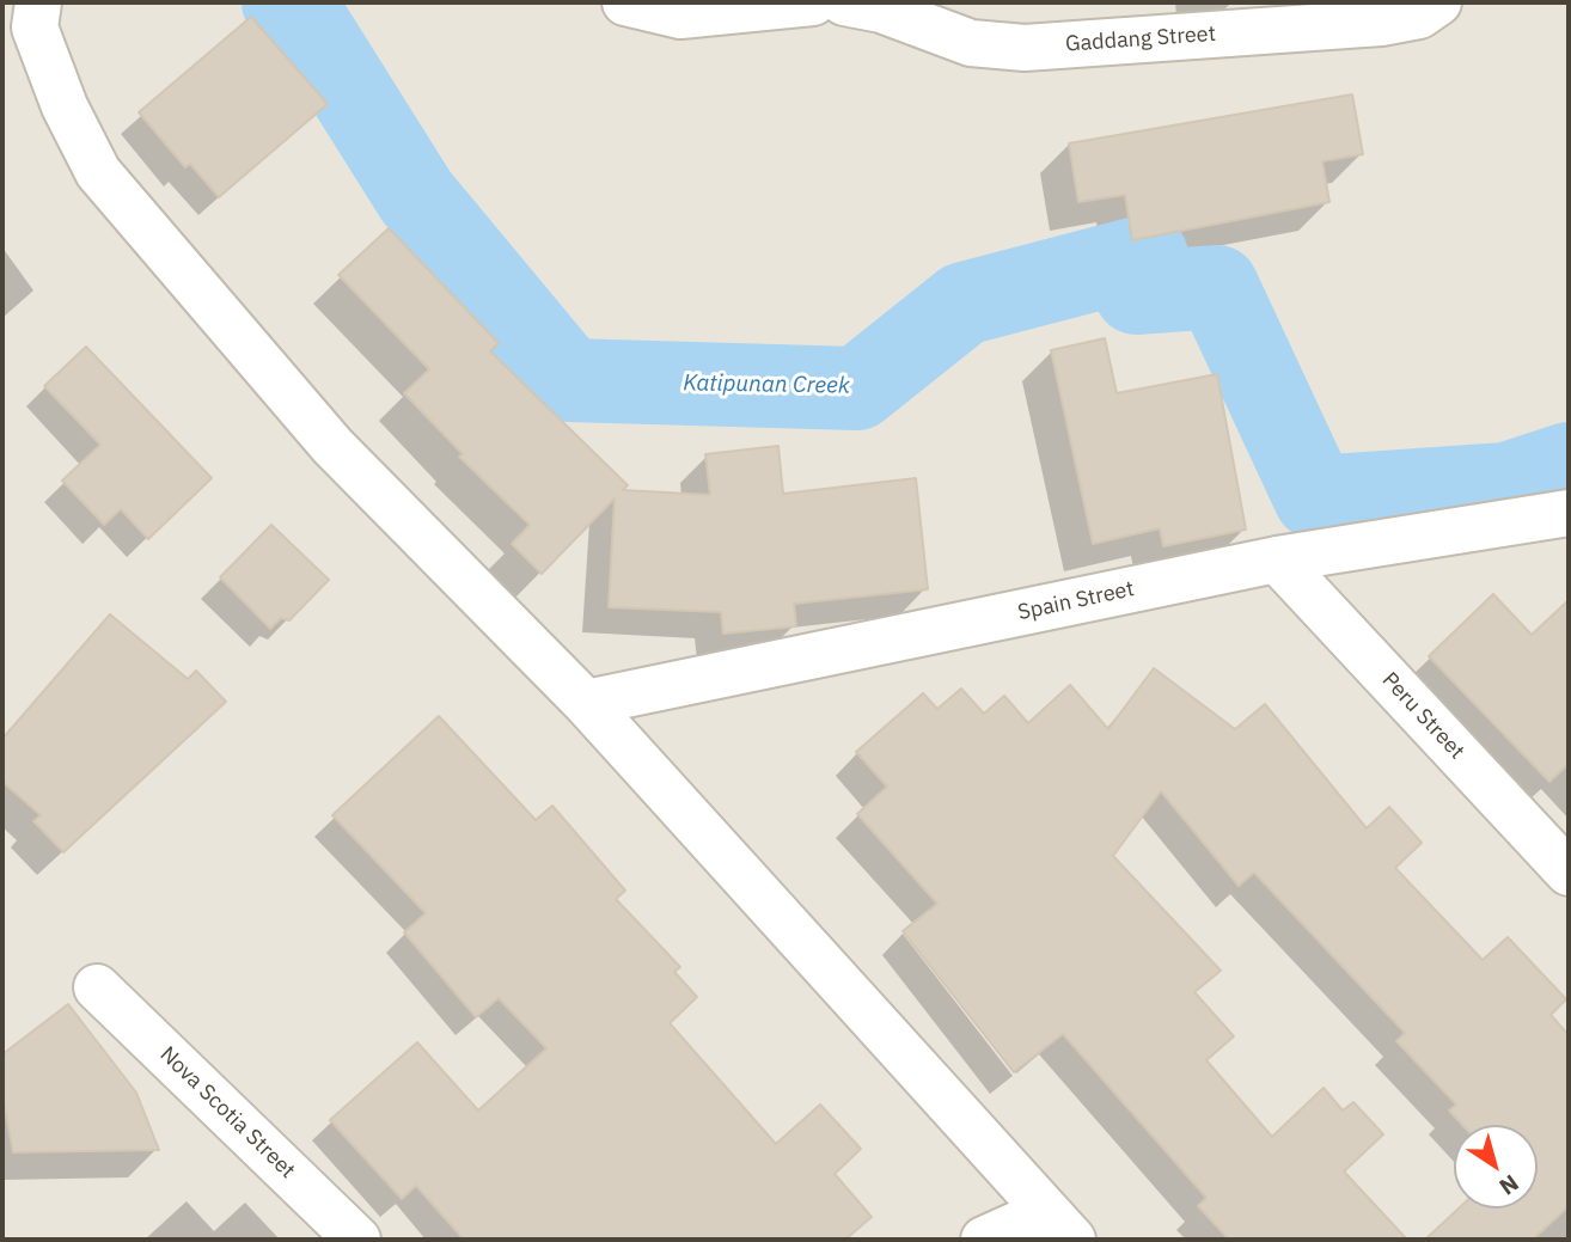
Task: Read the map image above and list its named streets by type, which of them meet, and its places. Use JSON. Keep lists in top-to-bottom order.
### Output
{
  "streets": {
    "street": [
      "Gaddang Street",
      "Spain Street",
      "Peru Street",
      "Nova Scotia Street"
    ]
  },
  "crossings": [
    ["Spain Street", "Peru Street"]
  ],
  "water": ["Katipunan Creek"],
  "north": "bottom right"
}
